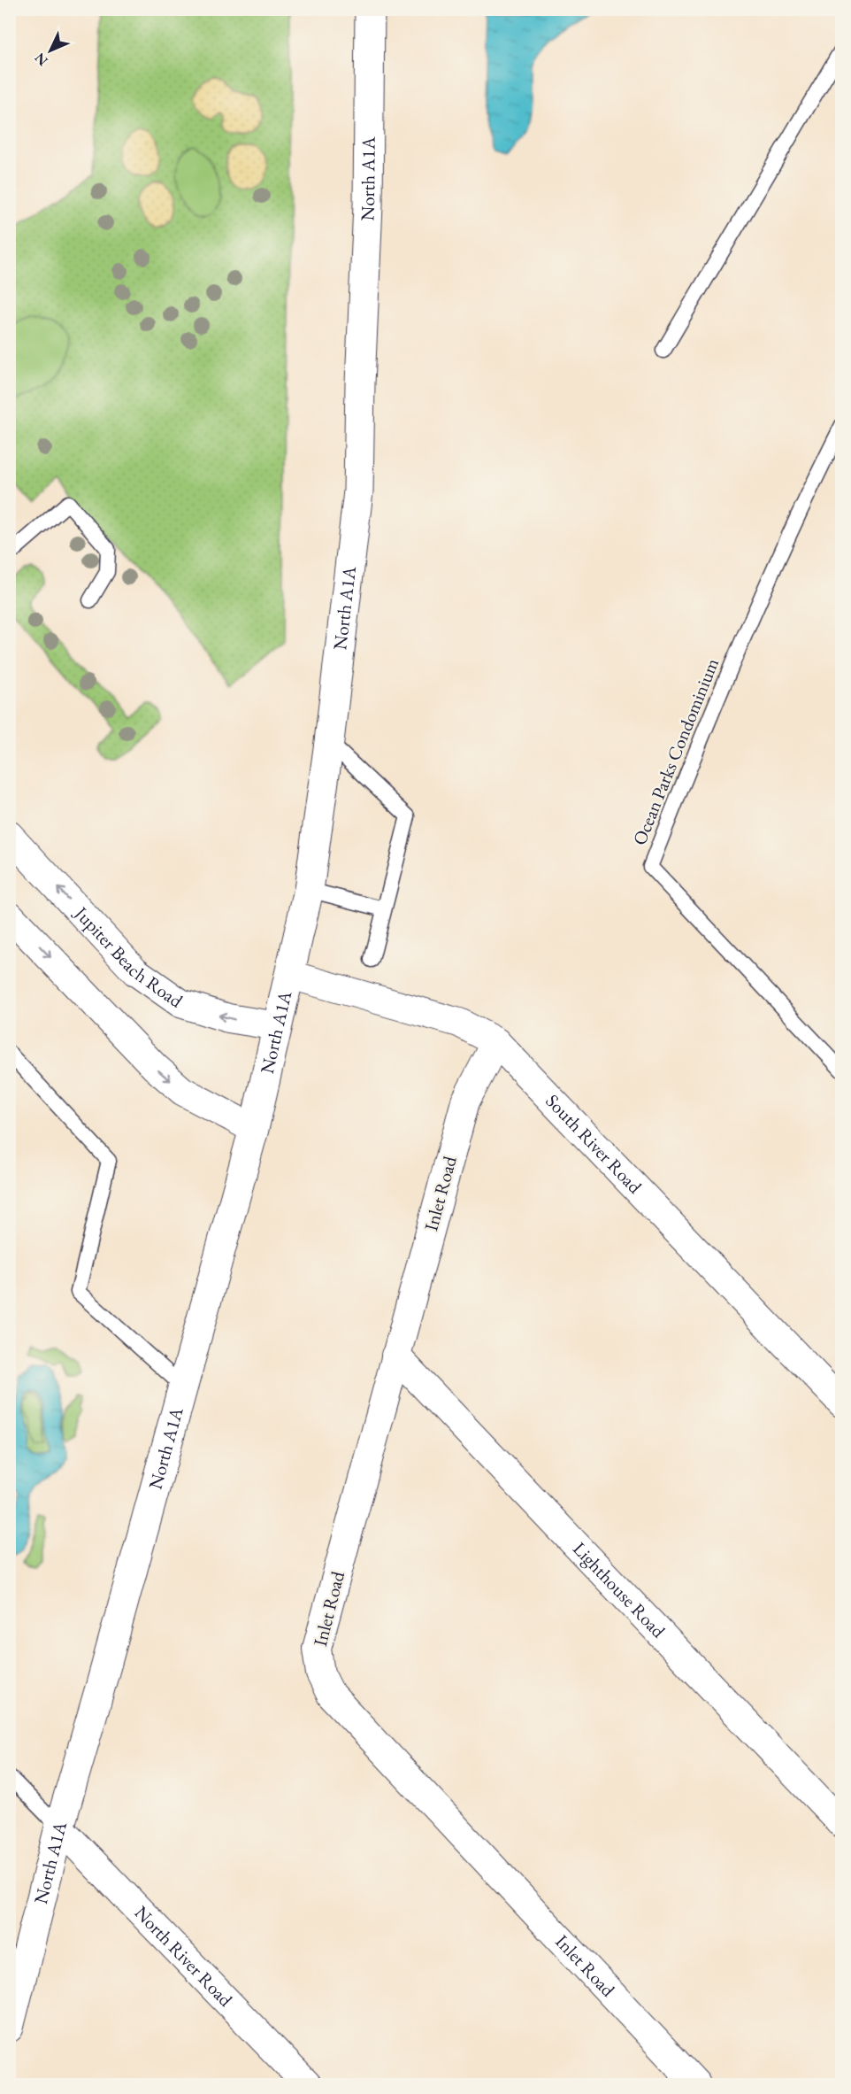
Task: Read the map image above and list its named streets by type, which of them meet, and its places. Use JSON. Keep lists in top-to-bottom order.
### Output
{
  "streets": {
    "street": [
      "North A1A",
      "Jupiter Beach Road",
      "South River Road",
      "Inlet Road",
      "Lighthouse Road",
      "North River Road"
    ],
    "lane": ["Ocean Parks Condominium"]
  },
  "crossings": [
    ["North A1A", "Jupiter Beach Road"],
    ["North A1A", "South River Road"],
    ["North A1A", "North River Road"],
    ["South River Road", "Inlet Road"],
    ["Inlet Road", "Lighthouse Road"]
  ],
  "north": "bottom left"
}
